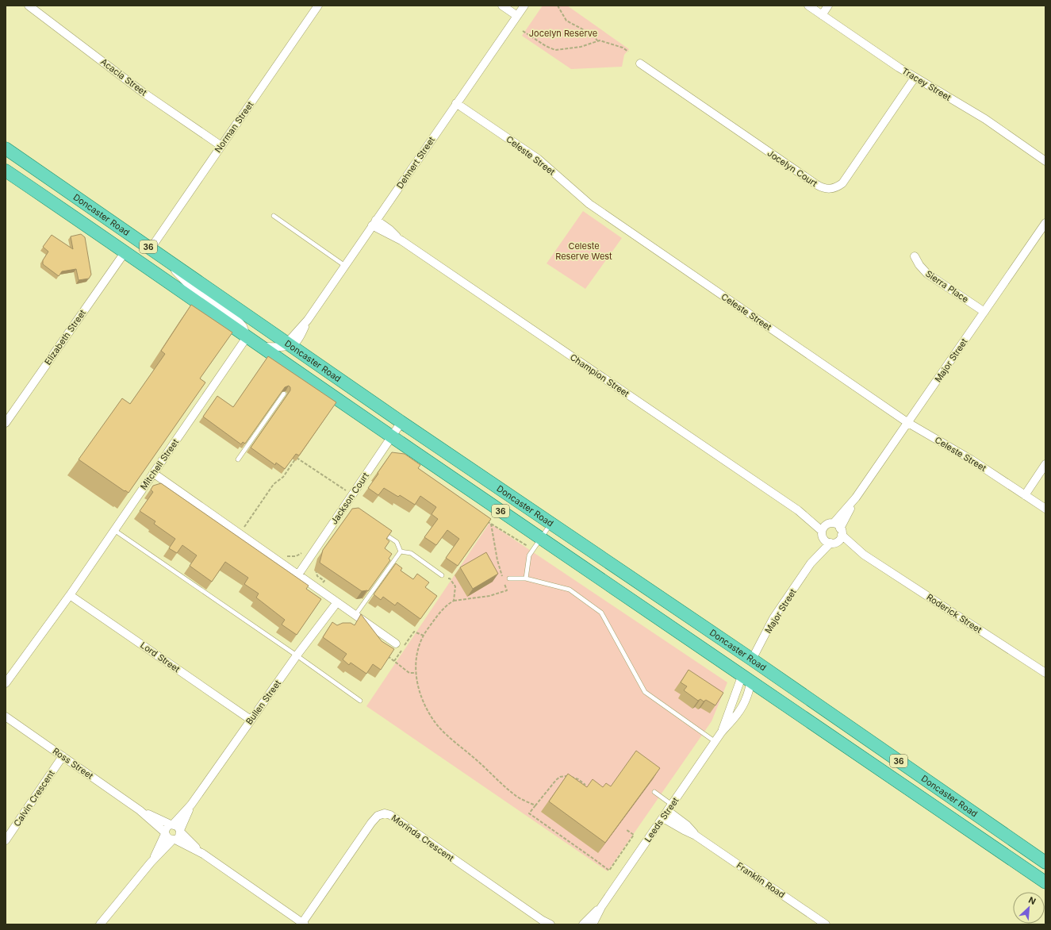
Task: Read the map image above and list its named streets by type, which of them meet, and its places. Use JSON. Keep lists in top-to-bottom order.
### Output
{
  "streets": {
    "main road": ["Doncaster Road", "36"],
    "street": [
      "Acacia Street",
      "Tracey Street",
      "Norman Street",
      "Celeste Street",
      "Dehnert Street",
      "Jocelyn Court",
      "Sierra Place",
      "Elizabeth Street",
      "Major Street",
      "Champion Street",
      "Mitchell Street",
      "Jackson Court",
      "Roderick Street",
      "Lord Street",
      "Bullen Street",
      "Ross Street",
      "Calvin Crescent",
      "Leeds Street",
      "Morinda Crescent",
      "Franklin Road"
    ]
  },
  "crossings": [
    ["Acacia Street", "Norman Street"],
    ["Tracey Street", "Jocelyn Court"],
    ["Norman Street", "Doncaster Road"],
    ["Celeste Street", "Dehnert Street"],
    ["Celeste Street", "Major Street"],
    ["Dehnert Street", "Doncaster Road"],
    ["Dehnert Street", "Champion Street"],
    ["Doncaster Road", "Elizabeth Street"],
    ["Doncaster Road", "Major Street"],
    ["Doncaster Road", "Mitchell Street"],
    ["Doncaster Road", "Jackson Court"],
    ["Doncaster Road", "Leeds Street"],
    ["Sierra Place", "Major Street"],
    ["Major Street", "Champion Street"],
    ["Major Street", "Roderick Street"],
    ["Champion Street", "Roderick Street"],
    ["Mitchell Street", "Lord Street"],
    ["Lord Street", "Bullen Street"],
    ["Bullen Street", "Ross Street"],
    ["Ross Street", "Calvin Crescent"],
    ["Leeds Street", "Franklin Road"]
  ],
  "parks": ["Jocelyn Reserve", "Celeste Reserve West"],
  "north": "top right"
}
